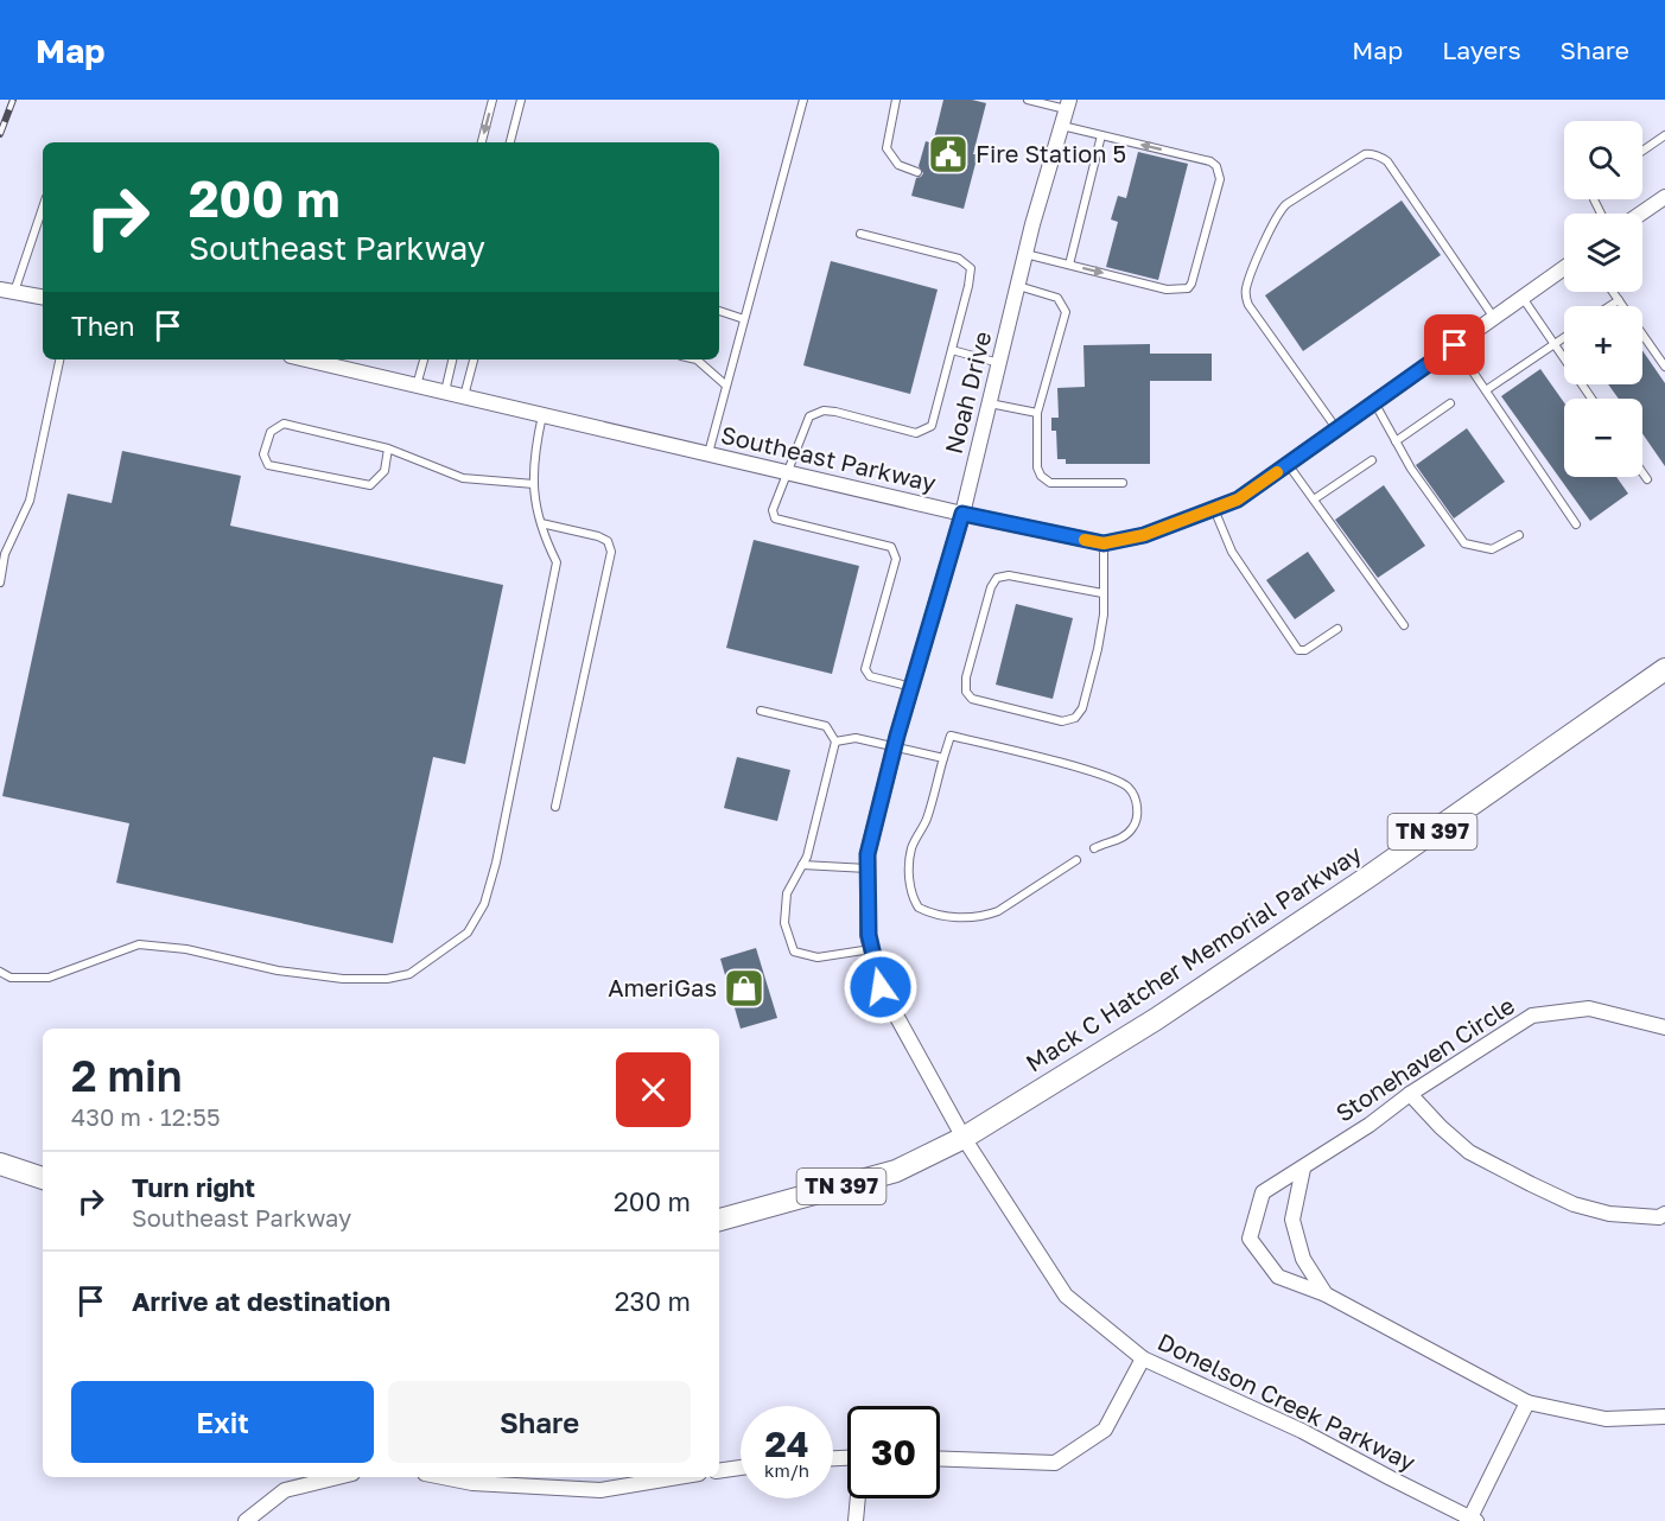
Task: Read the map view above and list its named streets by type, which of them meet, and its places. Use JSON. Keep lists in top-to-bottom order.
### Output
{
  "streets": {
    "main road": ["TN 397", "Mack C Hatcher Memorial Parkway"],
    "street": [
      "Noah Drive",
      "Southeast Parkway",
      "Stonehaven Circle",
      "Donelson Creek Parkway"
    ]
  },
  "crossings": [
    ["Noah Drive", "Southeast Parkway"],
    ["Noah Drive", "Mack C Hatcher Memorial Parkway"],
    ["Noah Drive", "Donelson Creek Parkway"],
    ["Mack C Hatcher Memorial Parkway", "Donelson Creek Parkway"]
  ],
  "places": {
    "public building": ["Fire Station 5"],
    "shop": ["AmeriGas"]
  },
  "page": {
    "header": "Map",
    "nav": ["Map", "Layers", "Share"],
    "map_buttons": ["+", "−"],
    "turn": ["200 m", "Southeast Parkway"],
    "then": "Then",
    "heading": ["2 min", "430 m · 12:55"],
    "list": [
      {
        "name": "Turn right",
        "note": "Southeast Parkway",
        "value": "200 m"
      },
      {
        "name": "Arrive at destination",
        "value": "230 m"
      }
    ],
    "buttons": ["Exit", "Share"],
    "speed": "24 km/h",
    "limit": "30"
  }
}
